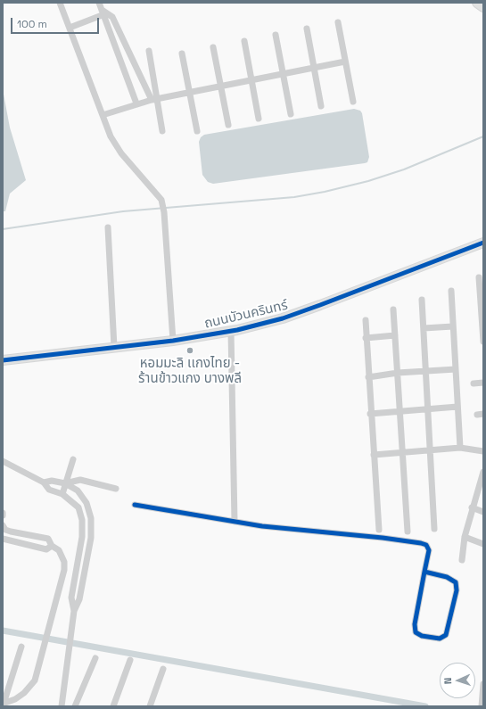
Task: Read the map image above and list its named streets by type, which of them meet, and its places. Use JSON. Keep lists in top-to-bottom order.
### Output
{
  "streets": {
    "street": ["ถนนบัวนครินทร์"]
  },
  "places": ["หอมมะลิ เเกงไทย - ร้านข้าวแกง บางพลี"],
  "scale_bar": "100 m",
  "north": "left"
}
